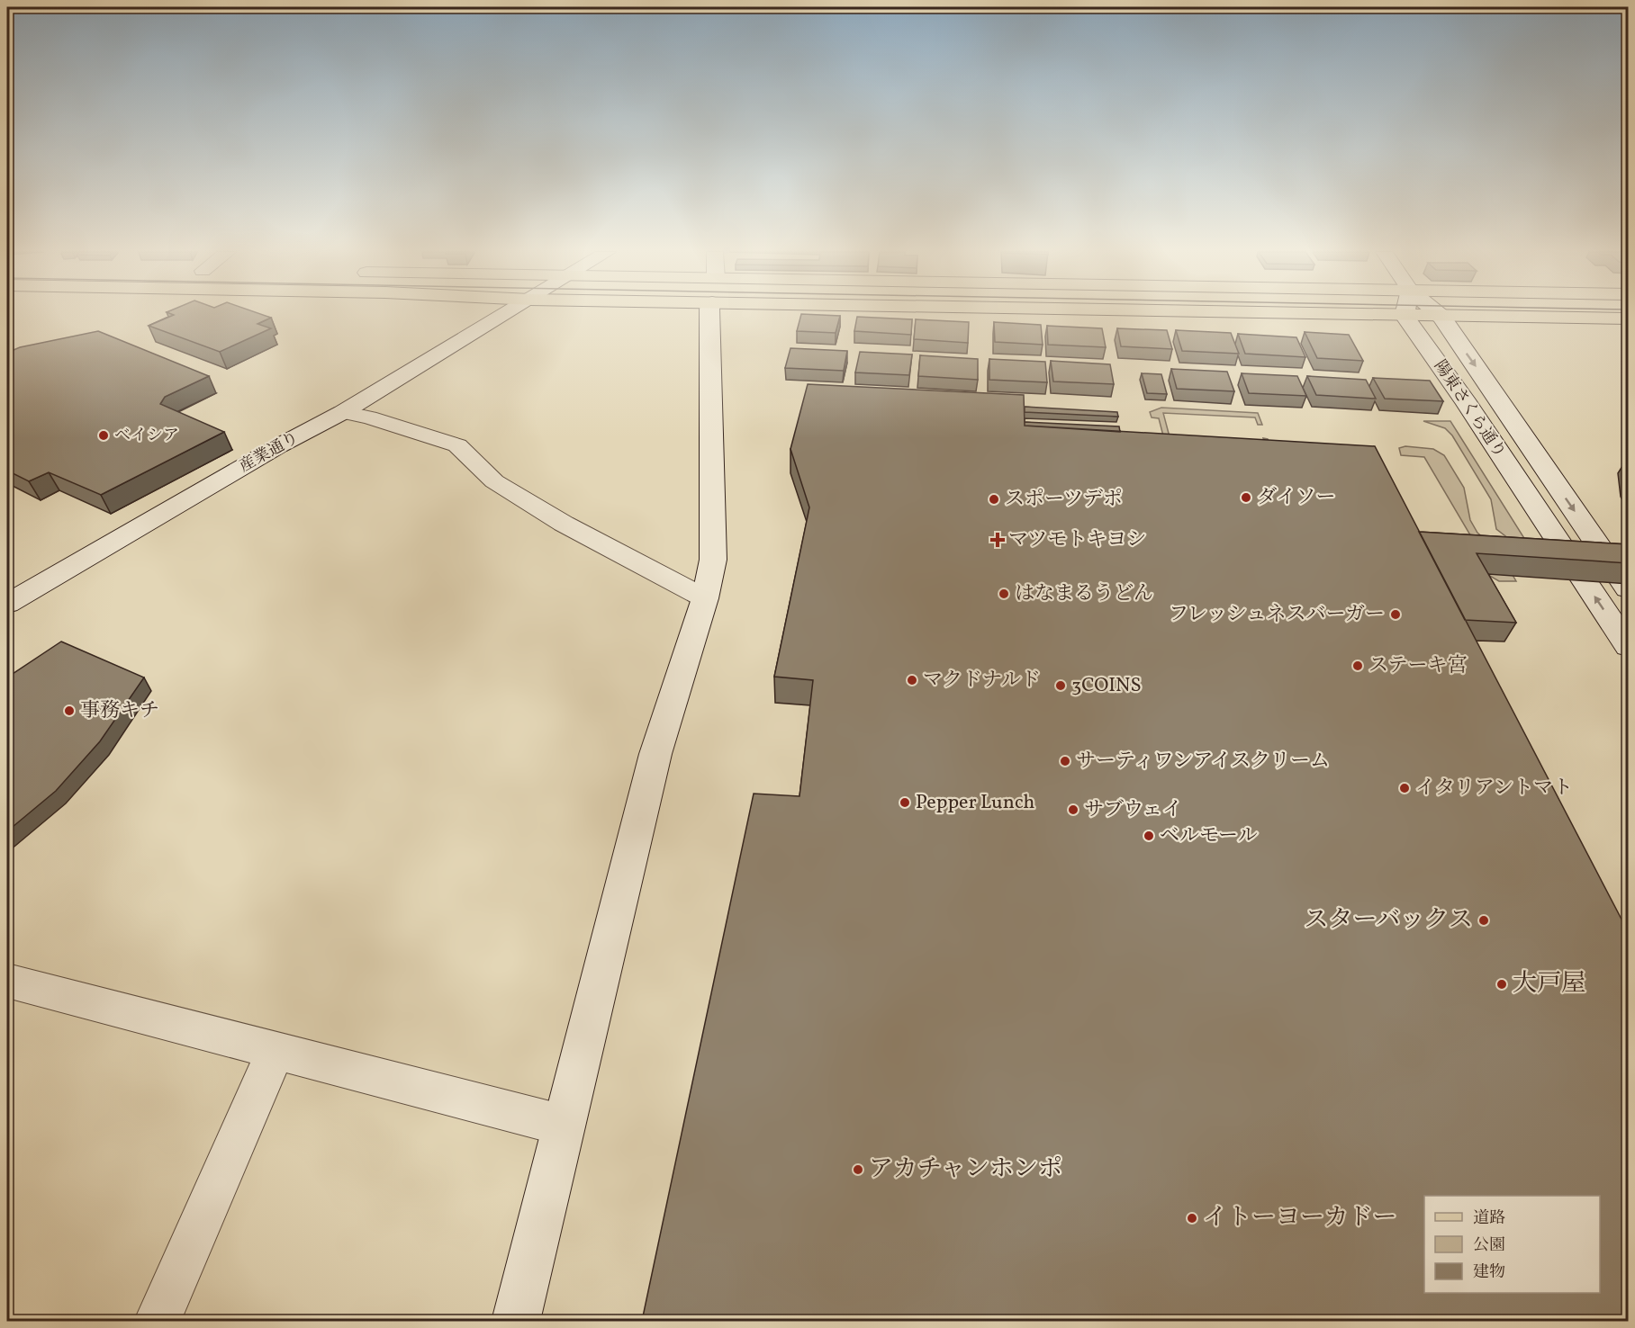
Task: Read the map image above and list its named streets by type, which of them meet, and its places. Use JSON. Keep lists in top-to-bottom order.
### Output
{
  "streets": {
    "street": ["陽東さくら通り", "産業通り"]
  },
  "places": {
    "other": [
      "ベイシア",
      "ダイソー",
      "スポーツデポ",
      "はなまるうどん",
      "フレッシュネスバーガー",
      "ステーキ宮",
      "マクドナルド",
      "3COINS",
      "事務キチ",
      "サーティワンアイスクリーム",
      "イタリアントマト",
      "Pepper Lunch",
      "サブウェイ",
      "ベルモール",
      "スターバックス",
      "大戸屋",
      "アカチャンホンポ",
      "イトーヨーカドー"
    ],
    "health": ["マツモトキヨシ"]
  },
  "legend": ["道路", "公園", "建物"]
}
